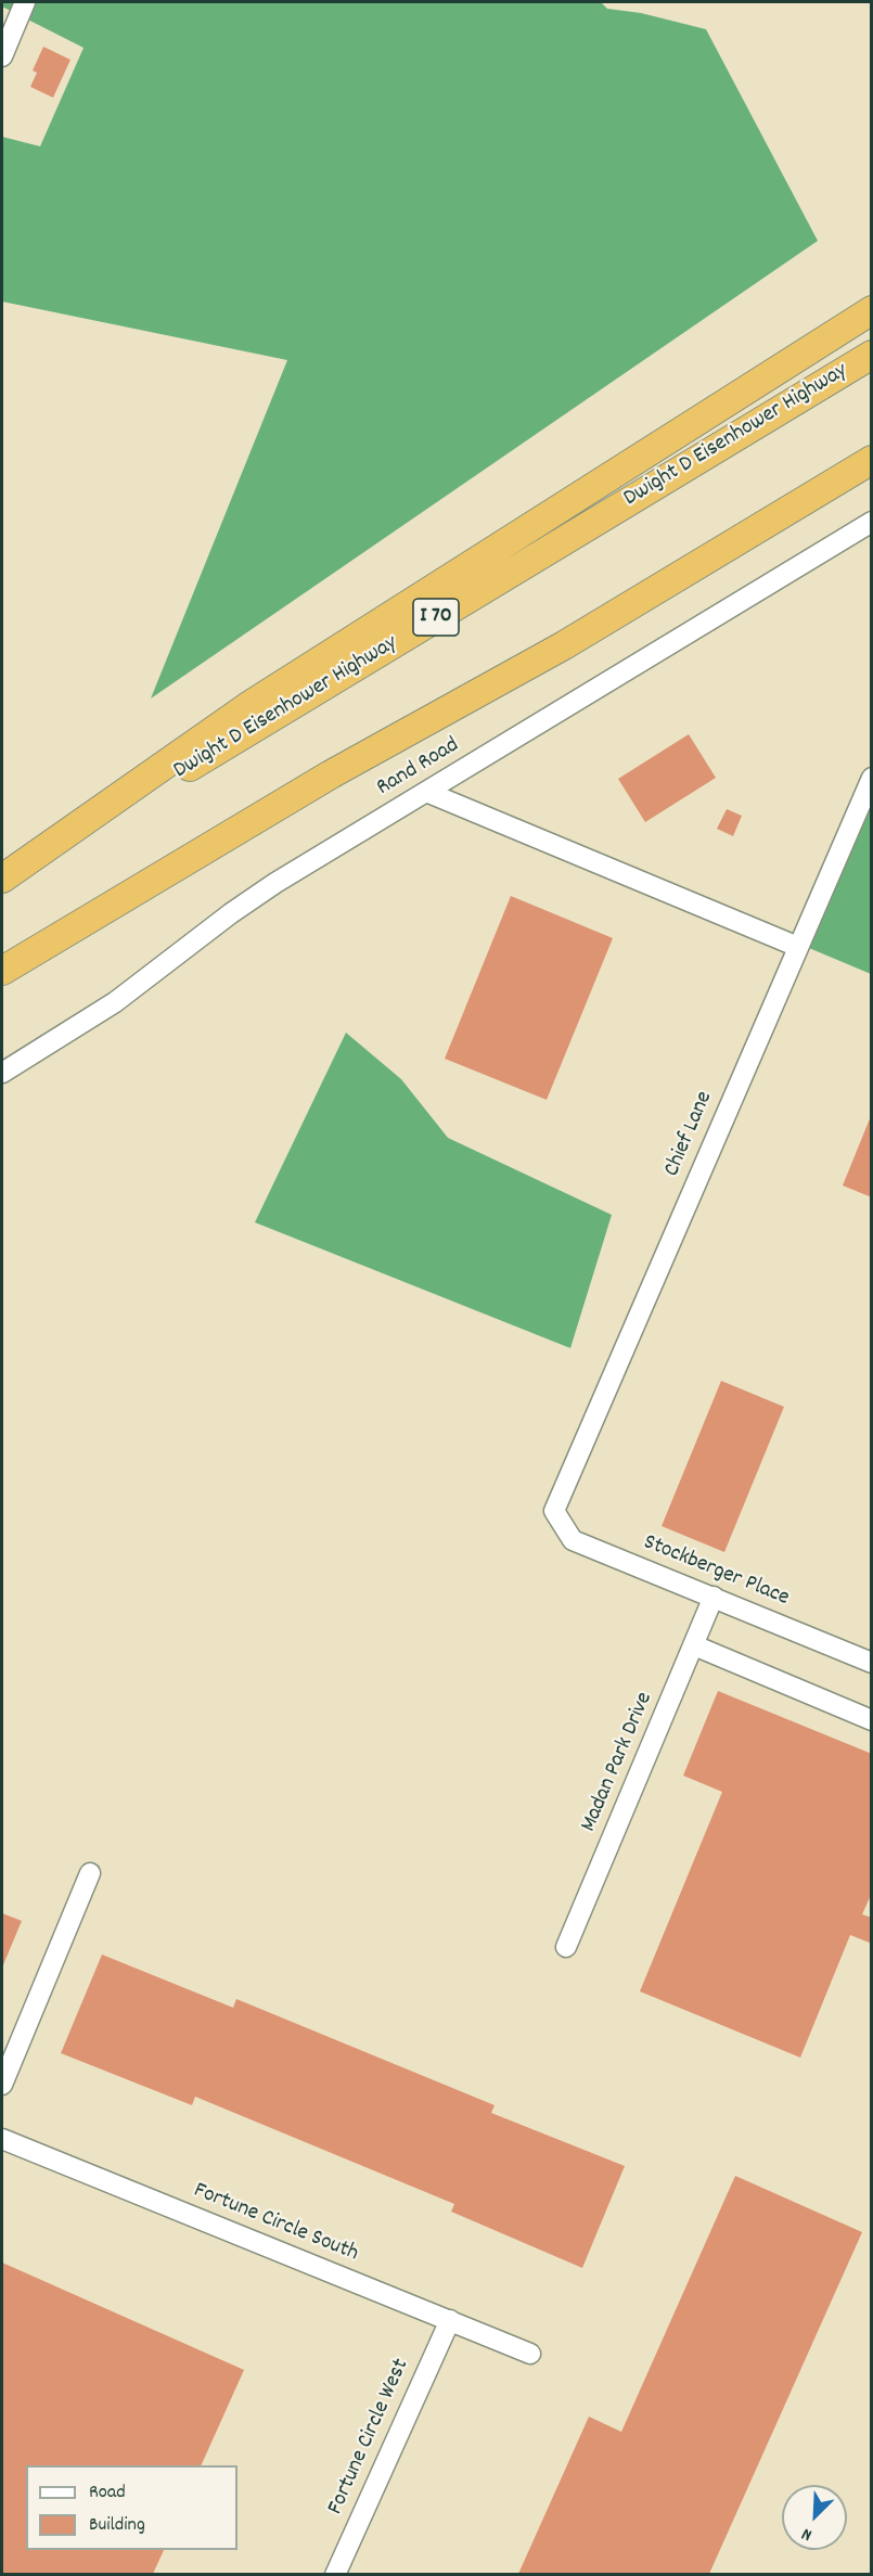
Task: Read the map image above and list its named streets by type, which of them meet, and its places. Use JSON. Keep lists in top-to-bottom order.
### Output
{
  "streets": {
    "highway": ["Dwight D Eisenhower Highway", "I 70"],
    "street": [
      "Rand Road",
      "Chief Lane",
      "Stockberger Place",
      "Madan Park Drive",
      "Fortune Circle South",
      "Fortune Circle West"
    ]
  },
  "crossings": [
    ["Chief Lane", "Stockberger Place"],
    ["Stockberger Place", "Madan Park Drive"],
    ["Fortune Circle South", "Fortune Circle West"]
  ],
  "legend": ["Road", "Building"],
  "north": "bottom left"
}
